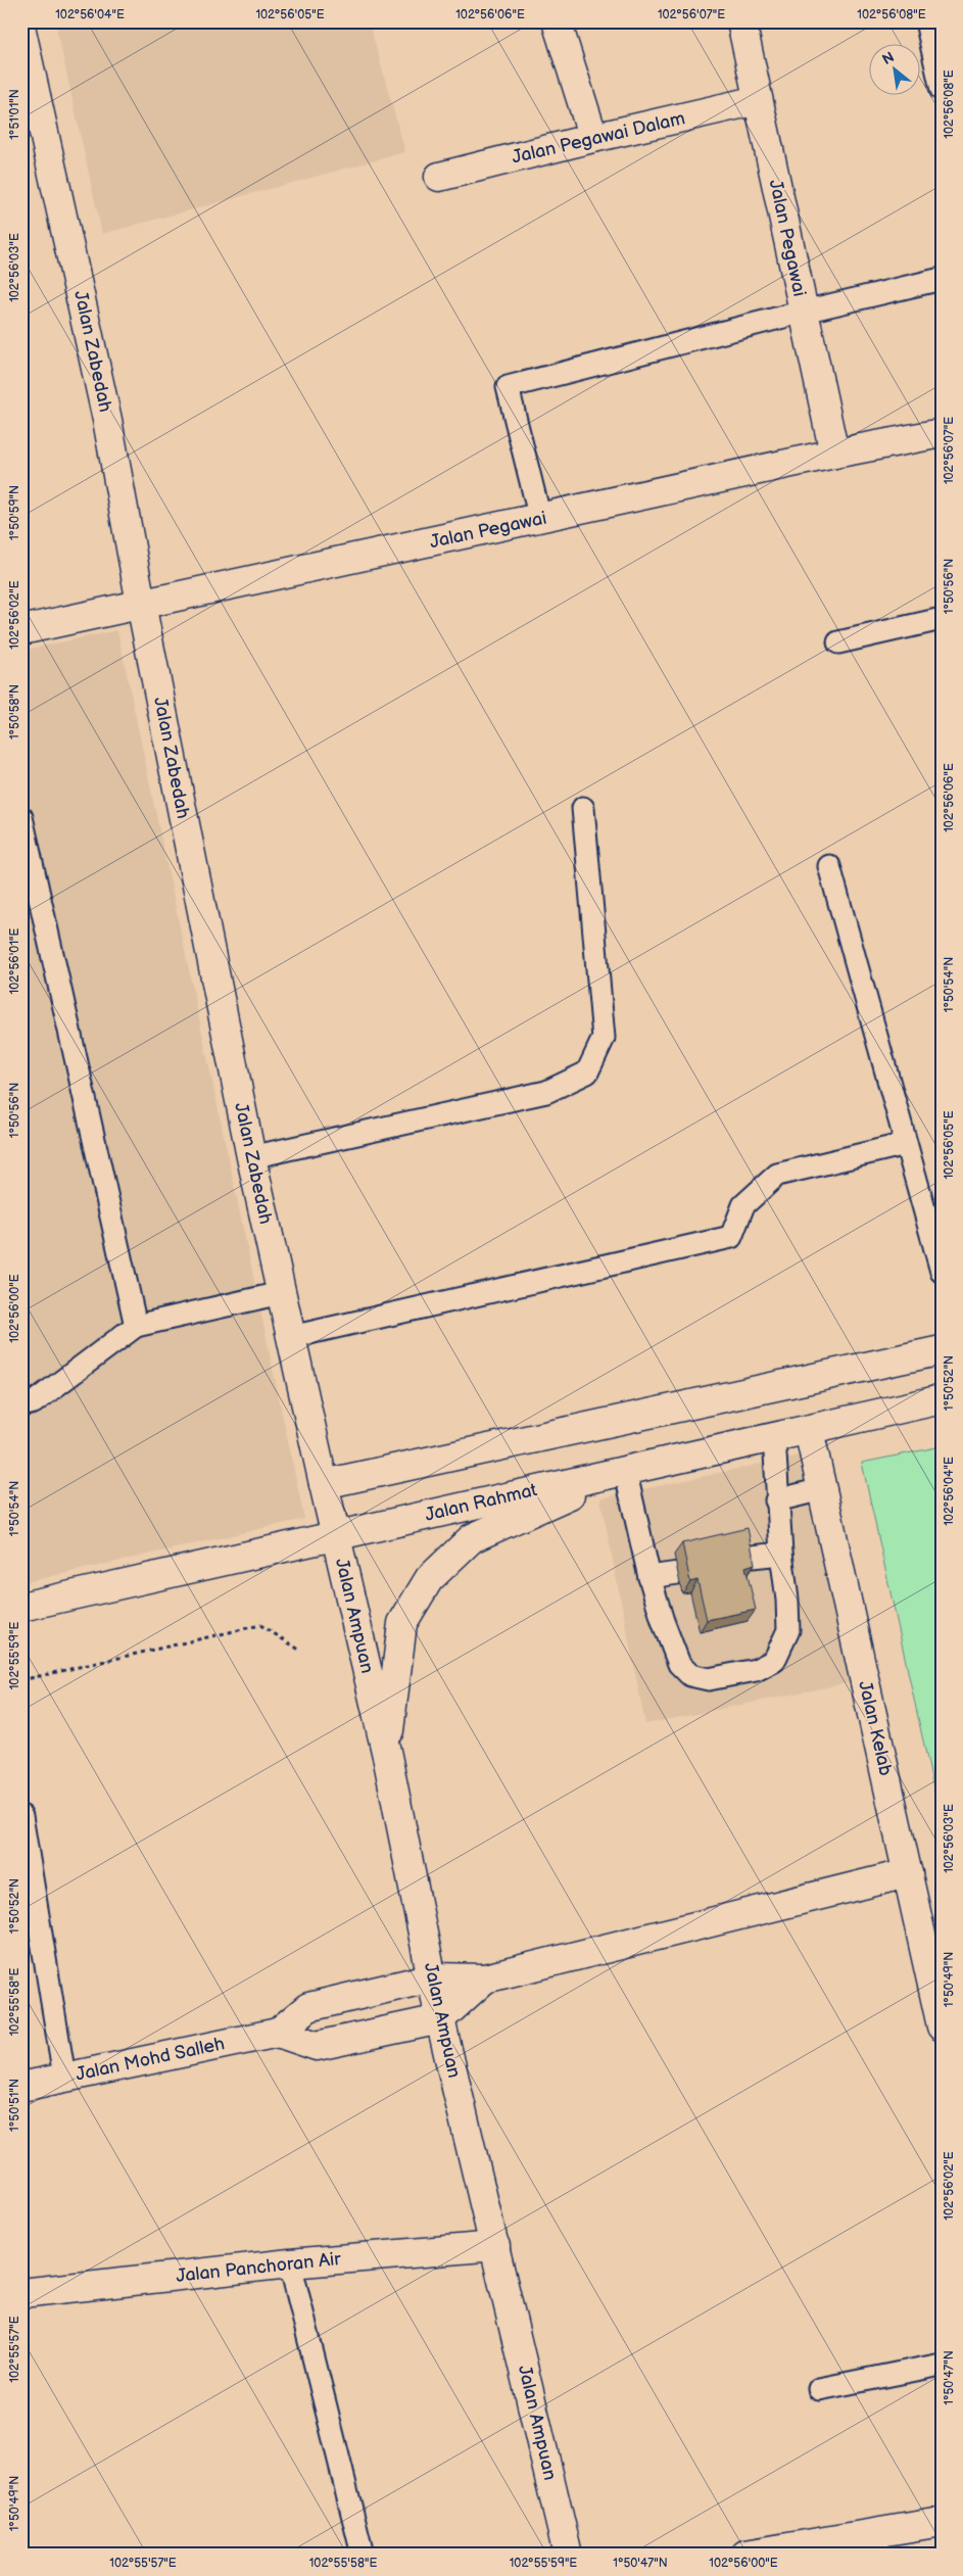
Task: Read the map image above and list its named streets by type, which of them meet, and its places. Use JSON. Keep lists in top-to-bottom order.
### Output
{
  "streets": {
    "main road": [
      "Jalan Pegawai Dalam",
      "Jalan Pegawai",
      "Jalan Zabedah",
      "Jalan Rahmat",
      "Jalan Ampuan",
      "Jalan Kelab",
      "Jalan Mohd Salleh",
      "Jalan Panchoran Air"
    ]
  },
  "crossings": [
    ["Jalan Pegawai Dalam", "Jalan Pegawai"],
    ["Jalan Pegawai", "Jalan Zabedah"],
    ["Jalan Zabedah", "Jalan Ampuan"],
    ["Jalan Rahmat", "Jalan Ampuan"],
    ["Jalan Rahmat", "Jalan Kelab"],
    ["Jalan Ampuan", "Jalan Panchoran Air"]
  ],
  "north": "top left",
  "coordinates": [
    "102°56'04\"E",
    "102°56'05\"E",
    "102°56'06\"E",
    "102°56'07\"E",
    "102°56'08\"E",
    "1°51'01\"N",
    "102°56'03\"E",
    "1°50'59\"N",
    "1°50'56\"N",
    "102°56'02\"E",
    "1°50'58\"N",
    "102°56'01\"E",
    "1°50'54\"N",
    "102°56'00\"E",
    "1°50'52\"N",
    "102°55'59\"E",
    "1°50'49\"N",
    "102°55'58\"E",
    "1°50'51\"N",
    "102°55'57\"E",
    "1°50'47\"N"
  ]
}
